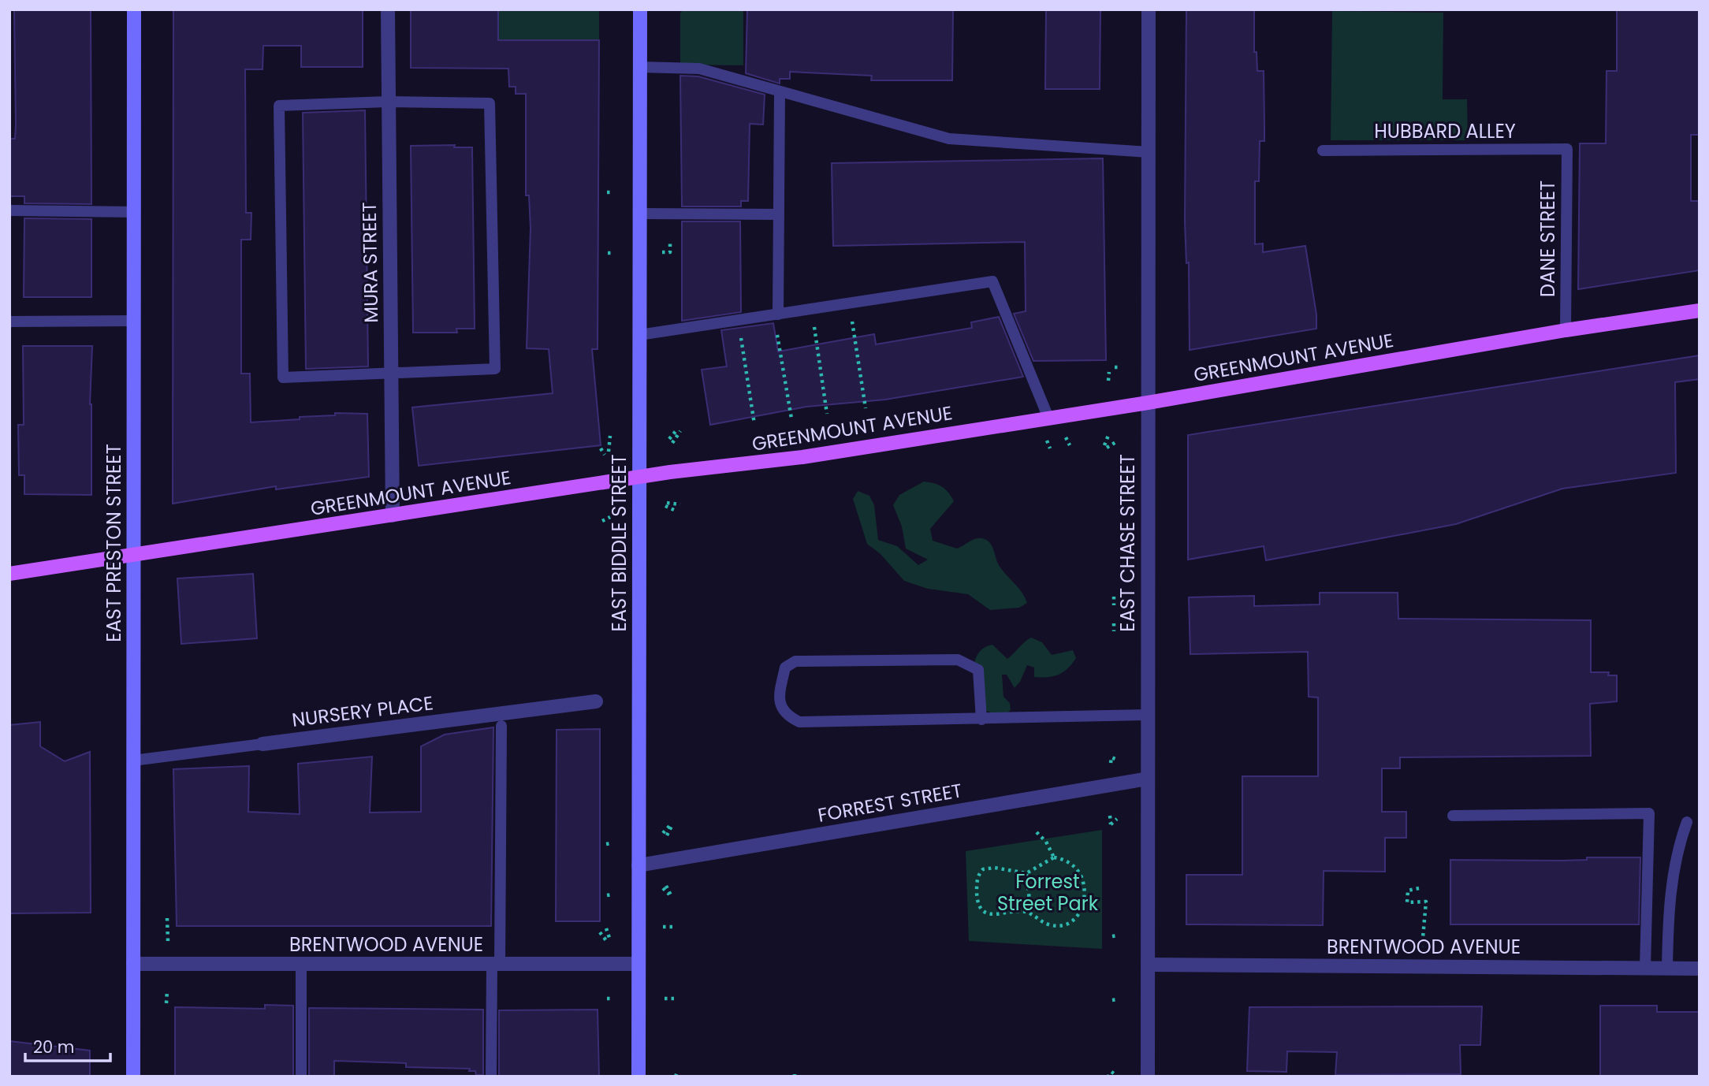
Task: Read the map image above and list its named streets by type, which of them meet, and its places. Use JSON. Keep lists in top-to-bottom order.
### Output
{
  "streets": {
    "main road": ["GREENMOUNT AVENUE", "EAST PRESTON STREET", "EAST BIDDLE STREET"],
    "street": [
      "MURA STREET",
      "EAST CHASE STREET",
      "NURSERY PLACE",
      "FORREST STREET",
      "BRENTWOOD AVENUE"
    ],
    "lane": ["HUBBARD ALLEY", "DANE STREET"]
  },
  "crossings": [
    ["HUBBARD ALLEY", "DANE STREET"],
    ["DANE STREET", "GREENMOUNT AVENUE"],
    ["MURA STREET", "GREENMOUNT AVENUE"],
    ["GREENMOUNT AVENUE", "EAST PRESTON STREET"],
    ["GREENMOUNT AVENUE", "EAST BIDDLE STREET"],
    ["GREENMOUNT AVENUE", "EAST CHASE STREET"],
    ["EAST PRESTON STREET", "NURSERY PLACE"],
    ["EAST PRESTON STREET", "BRENTWOOD AVENUE"],
    ["EAST BIDDLE STREET", "FORREST STREET"],
    ["EAST BIDDLE STREET", "BRENTWOOD AVENUE"],
    ["EAST CHASE STREET", "FORREST STREET"],
    ["EAST CHASE STREET", "BRENTWOOD AVENUE"]
  ],
  "parks": ["Forrest Street Park"],
  "scale_bar": "20 m"
}
